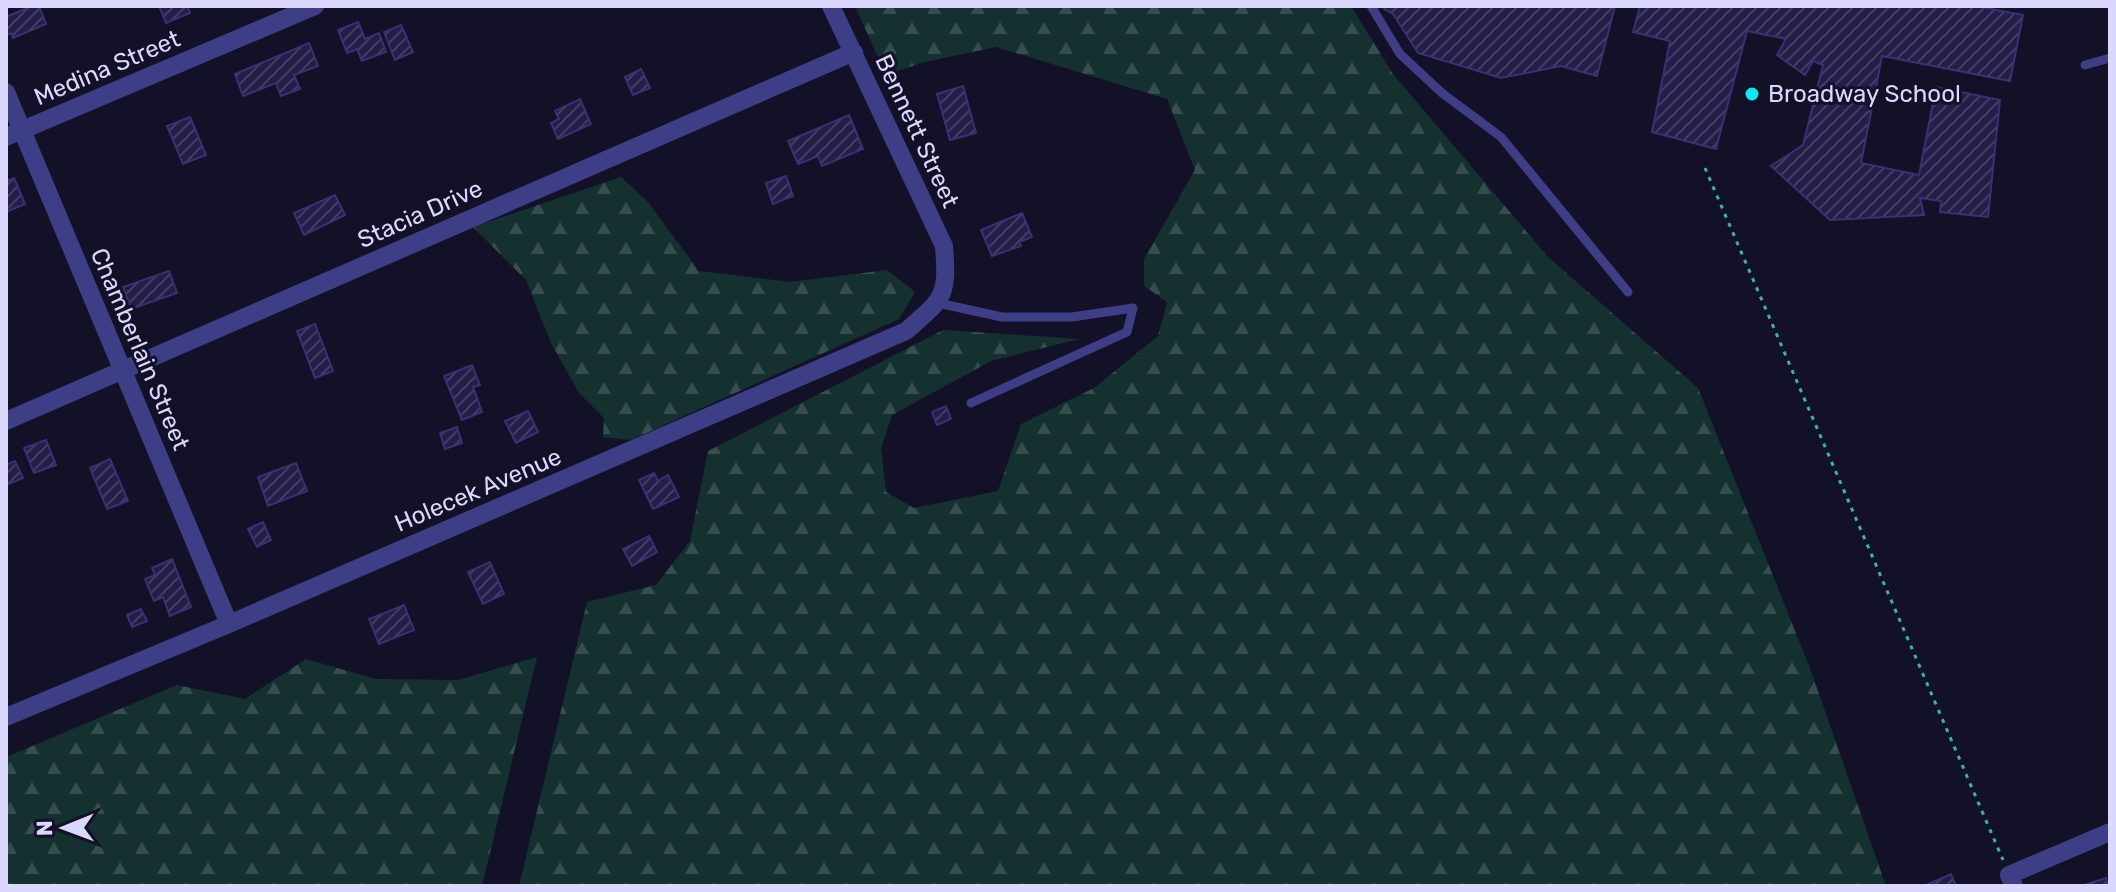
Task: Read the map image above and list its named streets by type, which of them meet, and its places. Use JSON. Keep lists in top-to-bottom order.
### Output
{
  "streets": {
    "street": [
      "Medina Street",
      "Bennett Street",
      "Stacia Drive",
      "Chamberlain Street",
      "Holecek Avenue"
    ]
  },
  "crossings": [
    ["Medina Street", "Chamberlain Street"],
    ["Bennett Street", "Stacia Drive"],
    ["Bennett Street", "Holecek Avenue"],
    ["Stacia Drive", "Chamberlain Street"],
    ["Chamberlain Street", "Holecek Avenue"]
  ],
  "places": ["Broadway School"],
  "north": "left"
}
